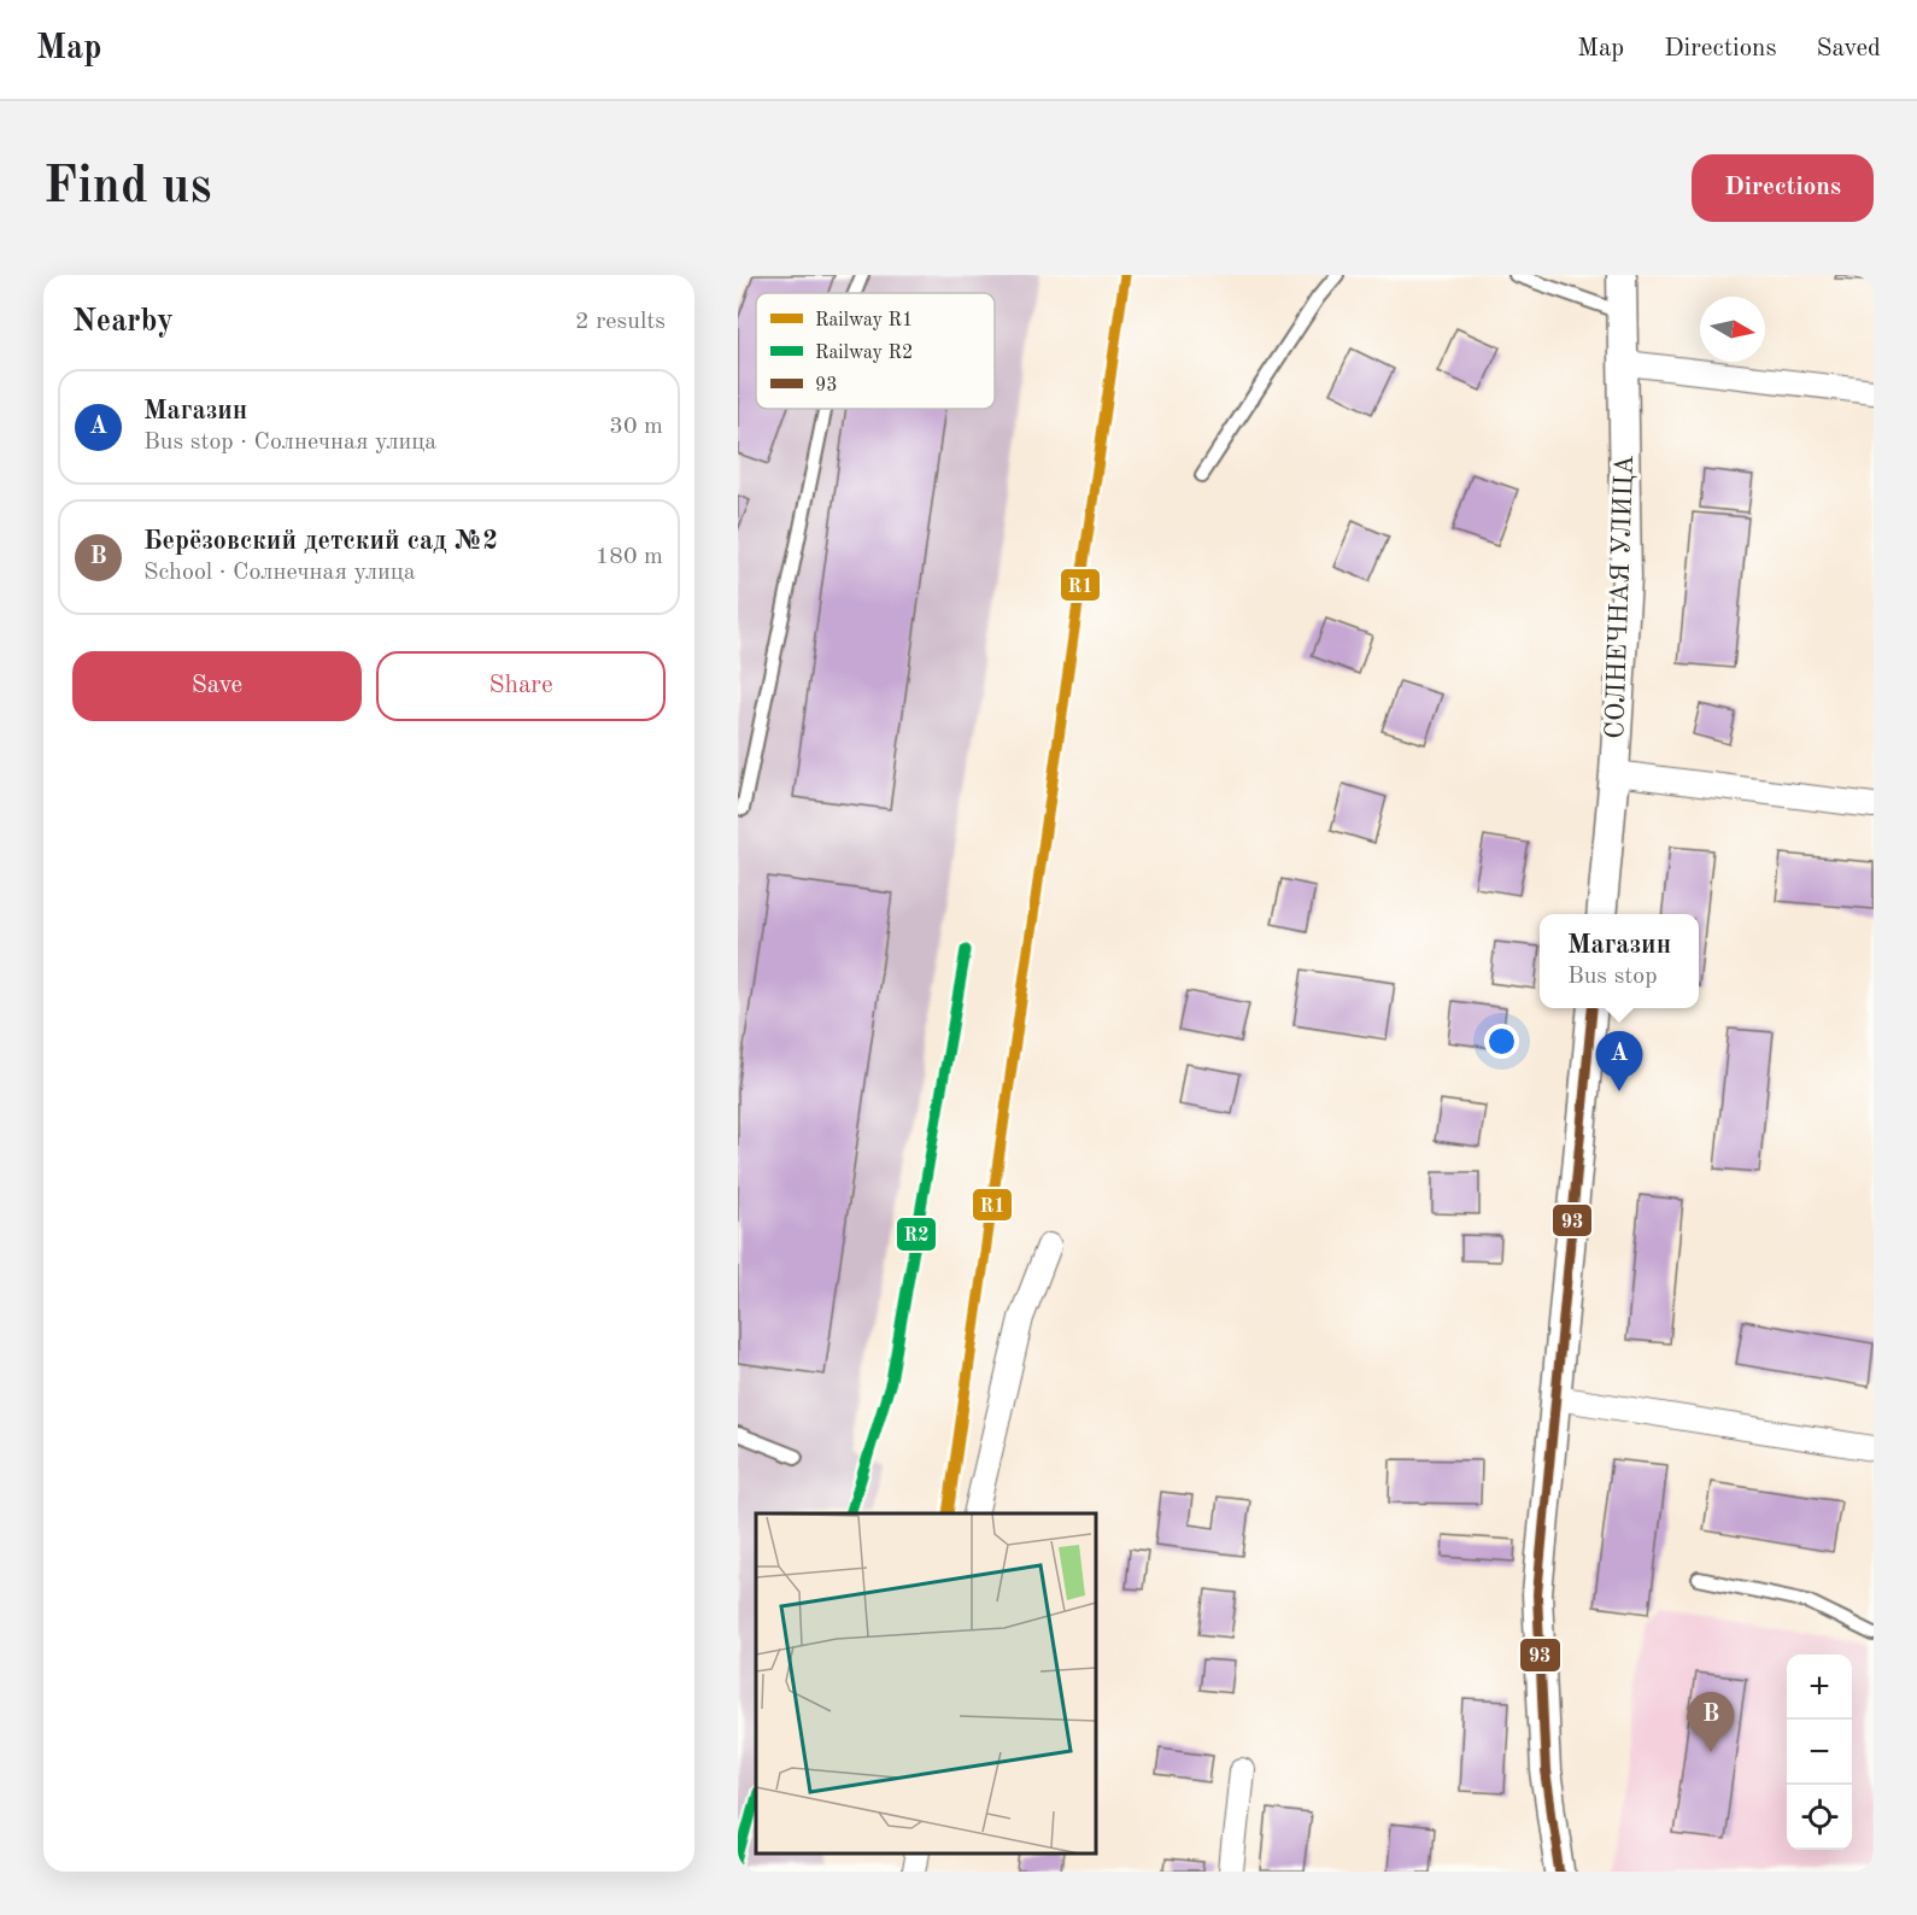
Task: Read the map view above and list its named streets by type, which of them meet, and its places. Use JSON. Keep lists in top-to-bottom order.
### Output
{
  "streets": {
    "street": ["СОЛНЕЧНАЯ УЛИЦА"]
  },
  "lines": ["rail line R1", "rail line R2", "transit line 93"],
  "legend": ["Railway R1", "Railway R2", "93"],
  "north": "right",
  "page": {
    "header": "Map",
    "nav": ["Map", "Directions", "Saved"],
    "buttons": [
      "Directions",
      ["Save", "Share"]
    ],
    "title": "Find us",
    "heading": ["Nearby", "2 results"],
    "list": [
      {
        "mark": "A",
        "name": "Магазин",
        "note": "Bus stop · Солнечная улица",
        "value": "30 m"
      },
      {
        "mark": "B",
        "name": "Берёзовский детский сад №2",
        "note": "School · Солнечная улица",
        "value": "180 m"
      }
    ],
    "popup": ["Магазин", "Bus stop"],
    "pins": ["A", "B"],
    "map_buttons": ["+", "−"]
  }
}
